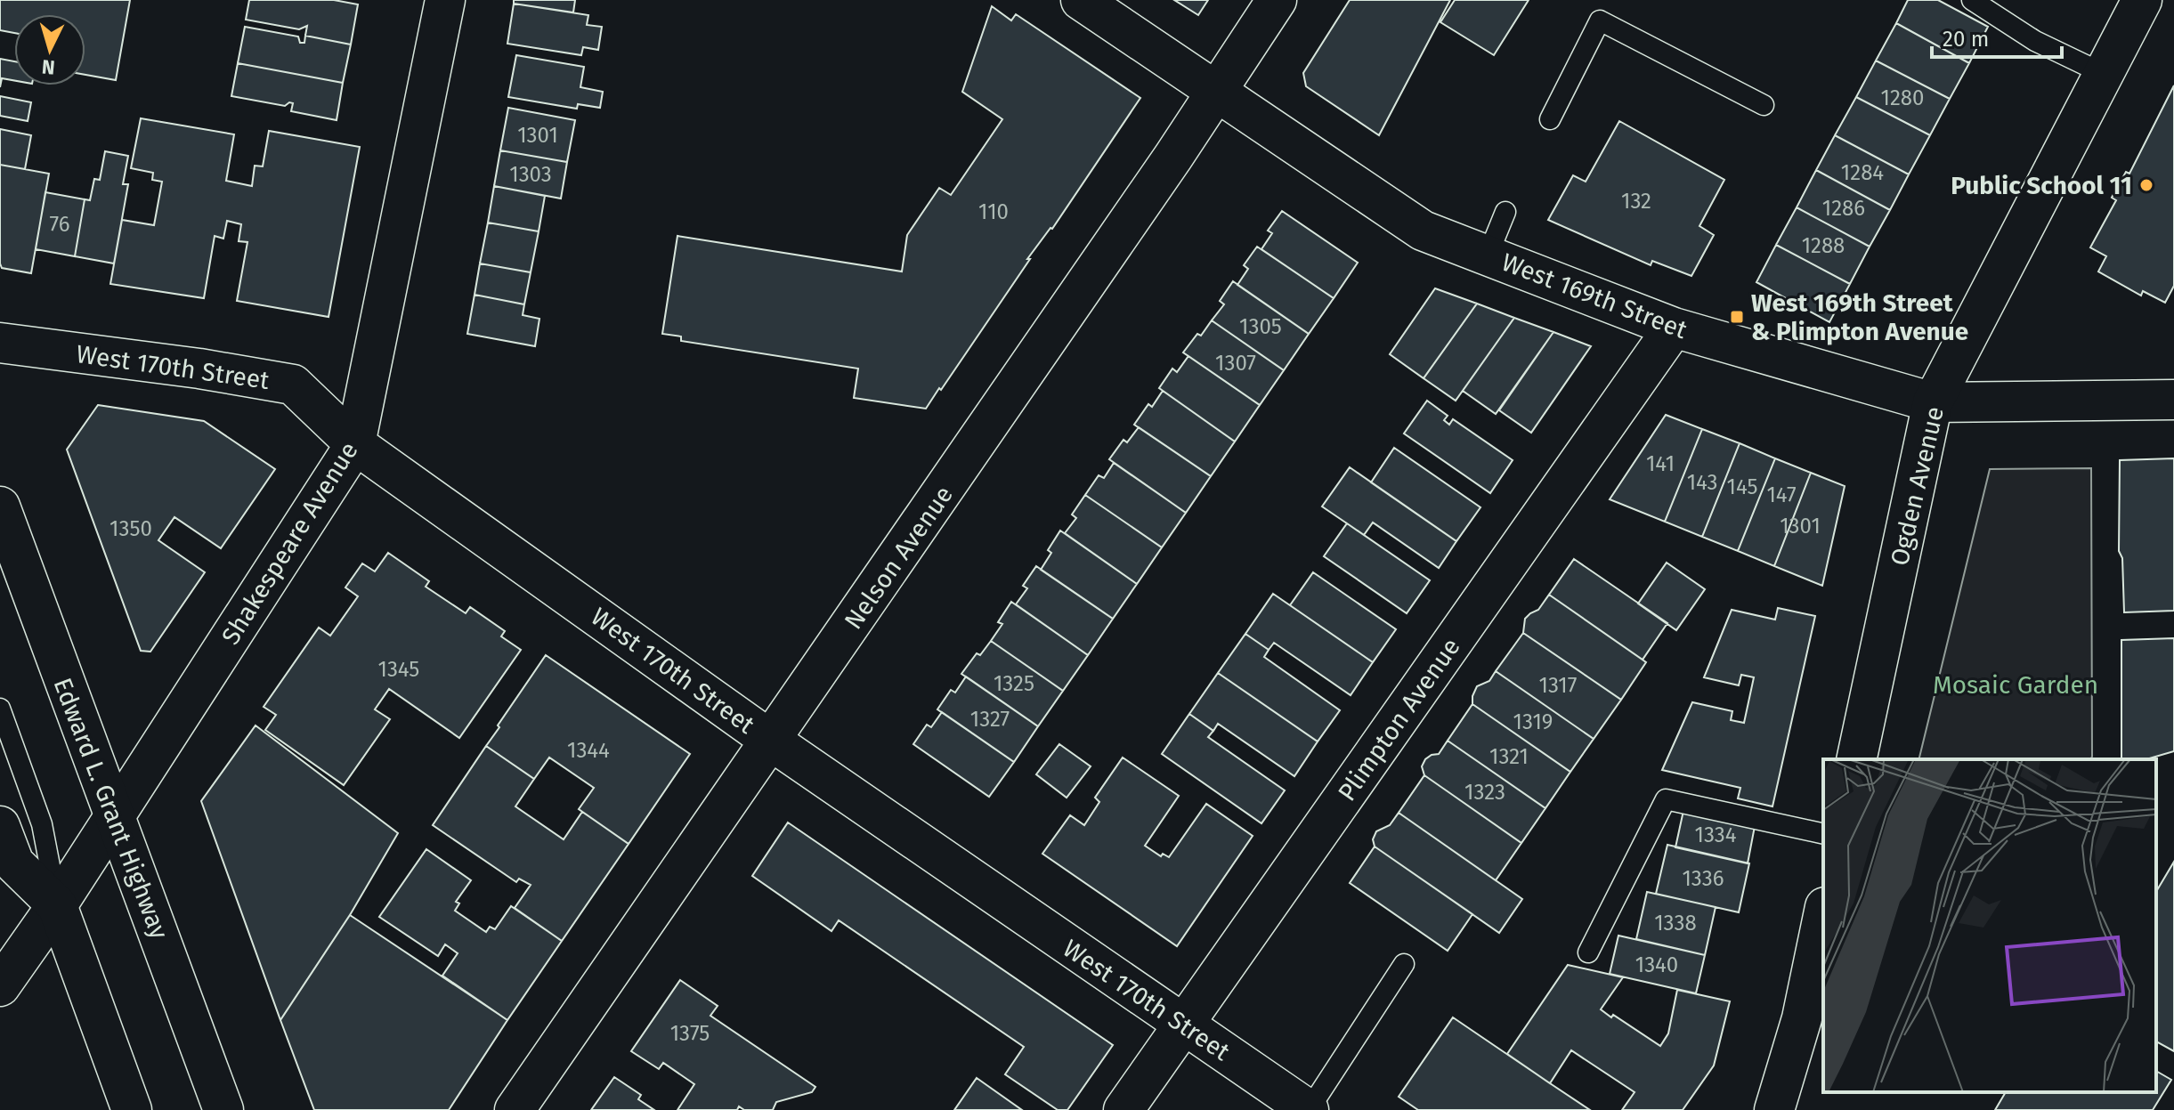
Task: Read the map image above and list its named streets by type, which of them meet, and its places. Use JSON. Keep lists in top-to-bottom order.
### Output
{
  "streets": {
    "street": [
      "West 169th Street",
      "West 170th Street",
      "Ogden Avenue",
      "Shakespeare Avenue",
      "Nelson Avenue",
      "Plimpton Avenue",
      "Edward L. Grant Highway"
    ]
  },
  "crossings": [
    ["West 169th Street", "Ogden Avenue"],
    ["West 169th Street", "Nelson Avenue"],
    ["West 169th Street", "Plimpton Avenue"],
    ["West 170th Street", "Shakespeare Avenue"],
    ["West 170th Street", "Nelson Avenue"],
    ["West 170th Street", "Plimpton Avenue"],
    ["Shakespeare Avenue", "Edward L. Grant Highway"]
  ],
  "parks": ["Mosaic Garden"],
  "places": {
    "other": ["Public School 11"],
    "transit": ["West 169th Street & Plimpton Avenue"]
  },
  "house_numbers": [
    "1280",
    "1301",
    "1284",
    "1303",
    "132",
    "1286",
    "110",
    "76",
    "1288",
    "1305",
    "1307",
    "141",
    "143",
    "145",
    "147",
    "1301",
    "1350",
    "1345",
    "1325",
    "1317",
    "1327",
    "1319",
    "1344",
    "1321",
    "1323",
    "1334",
    "1336",
    "1338",
    "1340",
    "1375"
  ],
  "scale_bar": "20 m",
  "north": "bottom"
}
